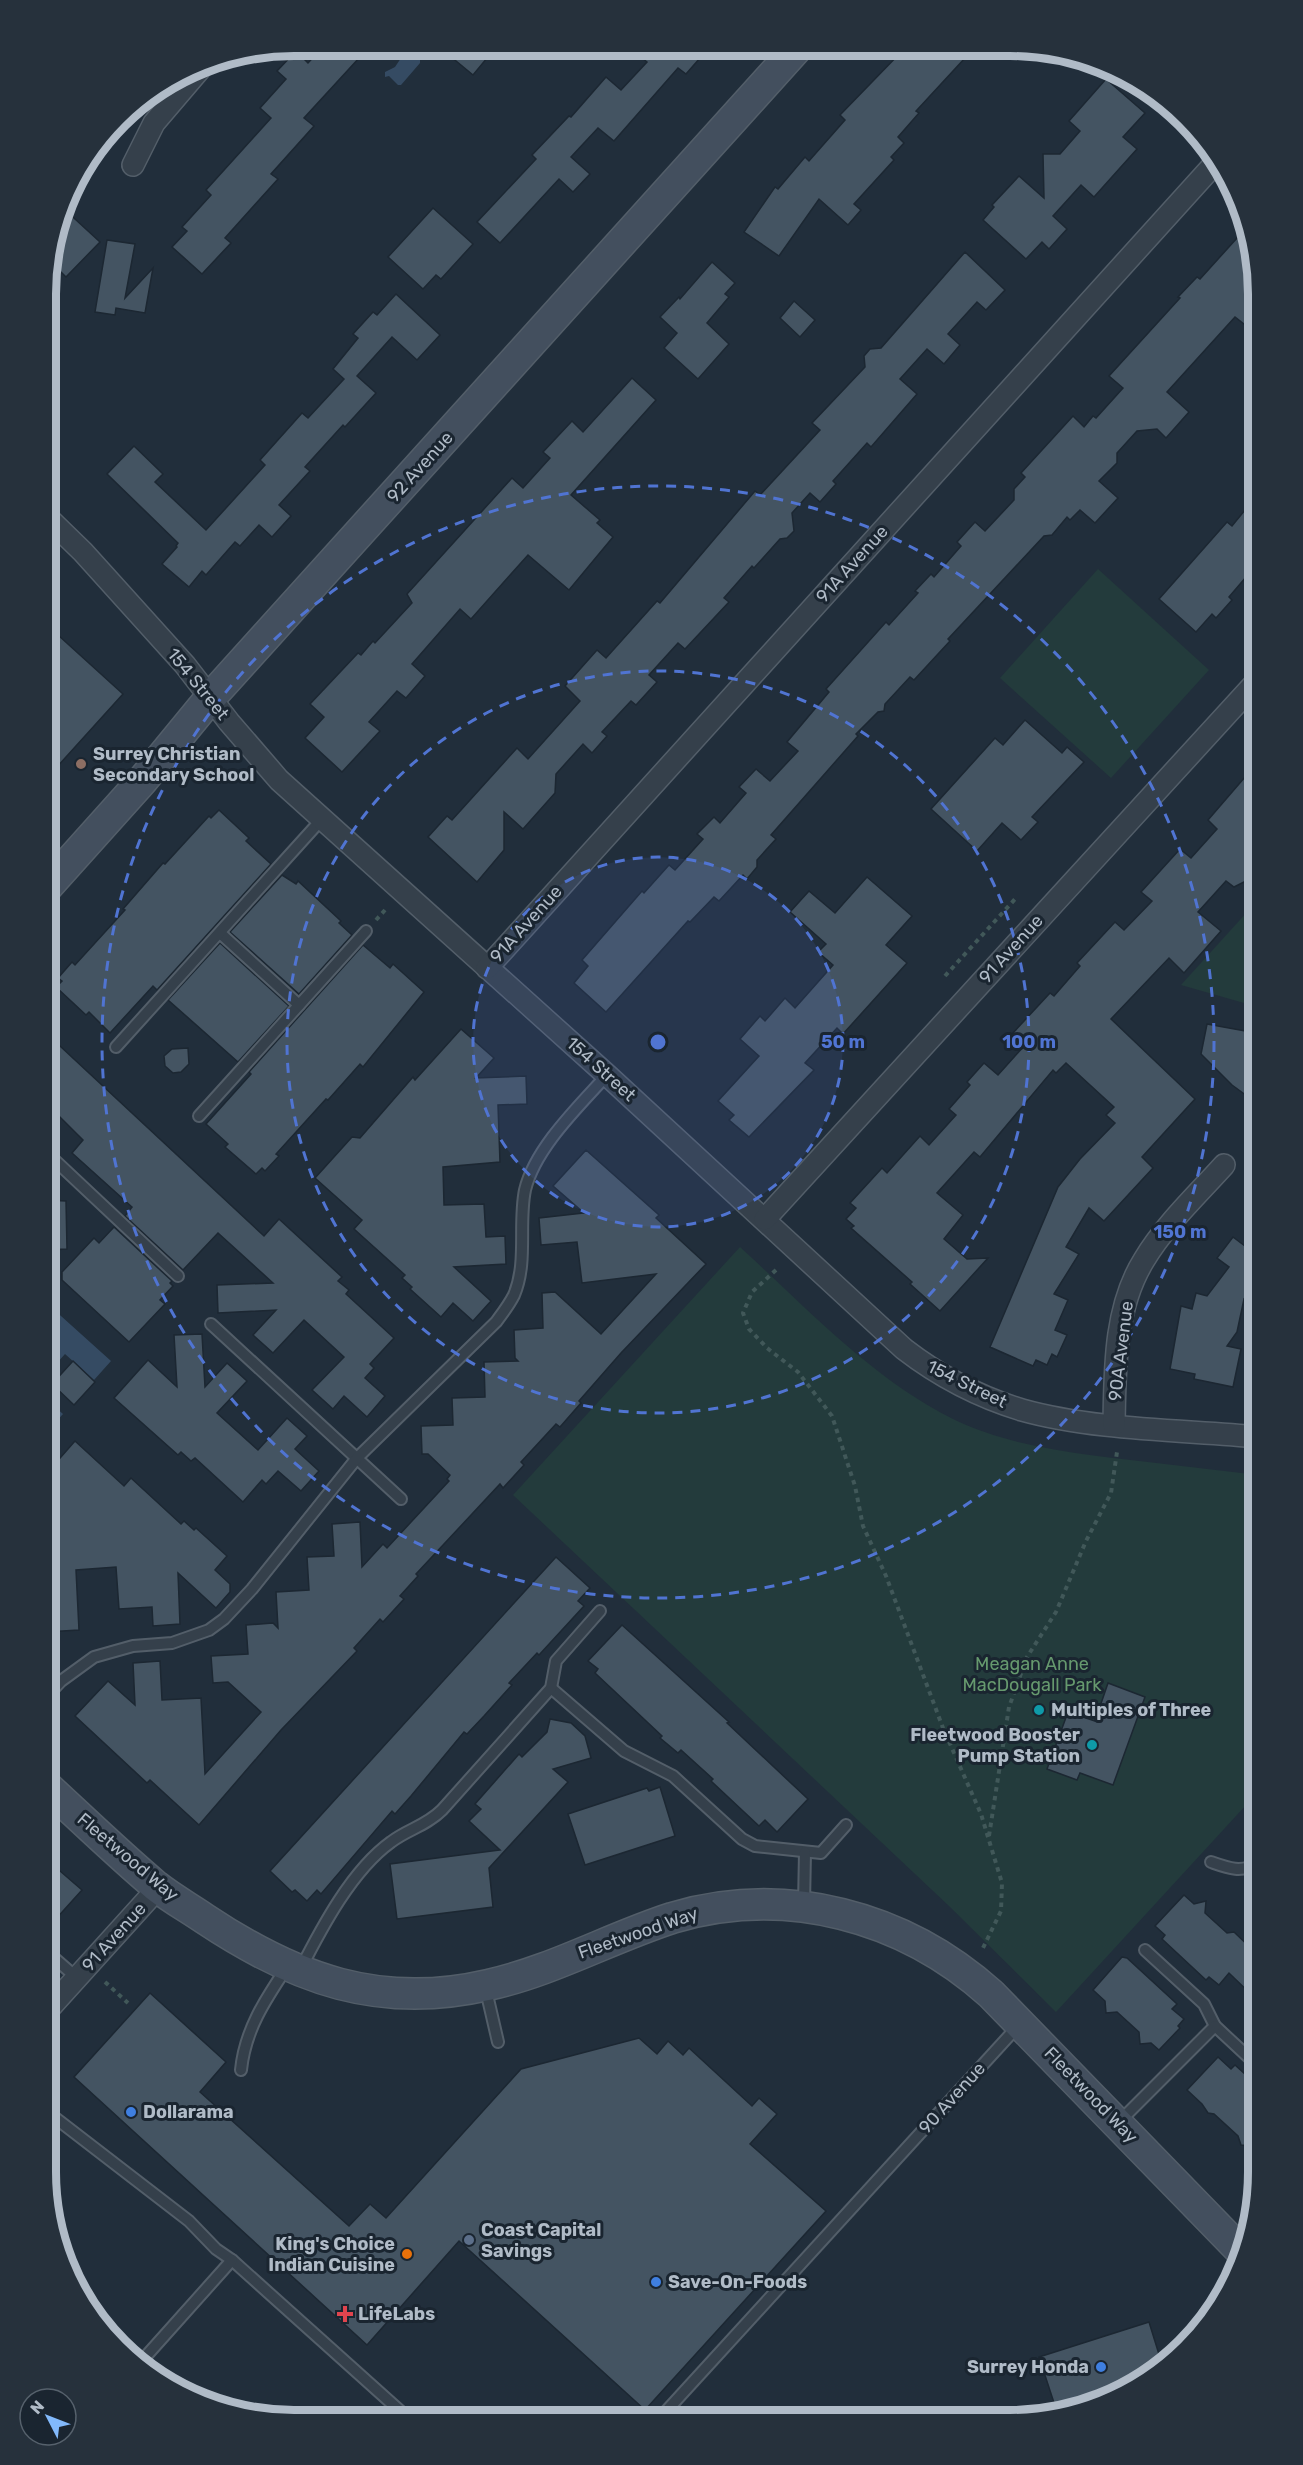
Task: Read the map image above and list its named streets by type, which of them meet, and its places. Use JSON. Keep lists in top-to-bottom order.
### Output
{
  "streets": {
    "street": [
      "92 Avenue",
      "91A Avenue",
      "154 Street",
      "91 Avenue",
      "90A Avenue",
      "Fleetwood Way"
    ],
    "lane": ["90 Avenue"]
  },
  "crossings": [
    ["92 Avenue", "154 Street"],
    ["91A Avenue", "154 Street"],
    ["154 Street", "91 Avenue"],
    ["154 Street", "90A Avenue"],
    ["91 Avenue", "Fleetwood Way"],
    ["Fleetwood Way", "90 Avenue"]
  ],
  "parks": ["Meagan Anne MacDougall Park"],
  "places": {
    "other": [
      "Surrey Christian Secondary School",
      "Multiples of Three",
      "Fleetwood Booster Pump Station",
      "Dollarama",
      "Coast Capital Savings",
      "King's Choice Indian Cuisine",
      "Save-On-Foods",
      "Surrey Honda"
    ],
    "health": ["LifeLabs"]
  },
  "north": "top left",
  "rings": ["50 m", "100 m", "150 m"]
}
